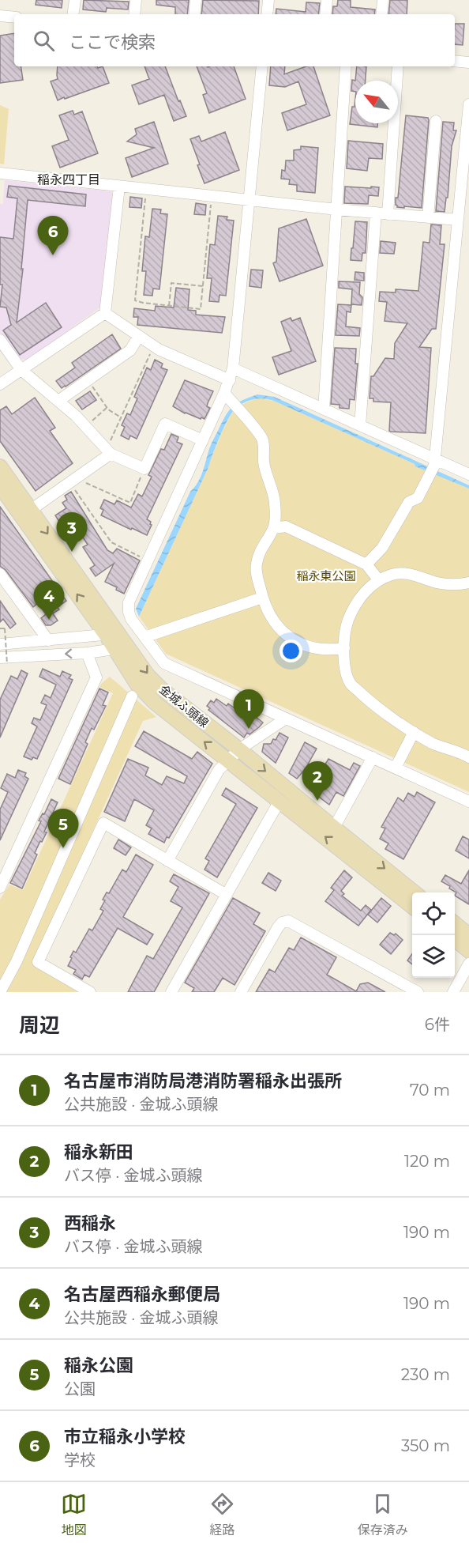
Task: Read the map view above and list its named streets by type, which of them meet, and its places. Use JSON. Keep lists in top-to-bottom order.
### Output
{
  "streets": {
    "main road": ["金城ふ頭線"]
  },
  "districts": ["稲永四丁目"],
  "parks": ["稲永東公園"],
  "north": "top left",
  "page": {
    "search": "ここで検索",
    "pins": [
      "6",
      "3",
      "4",
      "1",
      "2",
      "5"
    ],
    "heading": ["周辺", "6件"],
    "list": [
      {
        "mark": "1",
        "name": "名古屋市消防局港消防署稲永出張所",
        "note": "公共施設 · 金城ふ頭線",
        "value": "70 m"
      },
      {
        "mark": "2",
        "name": "稲永新田",
        "note": "バス停 · 金城ふ頭線",
        "value": "120 m"
      },
      {
        "mark": "3",
        "name": "西稲永",
        "note": "バス停 · 金城ふ頭線",
        "value": "190 m"
      },
      {
        "mark": "4",
        "name": "名古屋西稲永郵便局",
        "note": "公共施設 · 金城ふ頭線",
        "value": "190 m"
      },
      {
        "mark": "5",
        "name": "稲永公園",
        "note": "公園",
        "value": "230 m"
      },
      {
        "mark": "6",
        "name": "市立稲永小学校",
        "note": "学校",
        "value": "350 m"
      }
    ],
    "nav": ["地図", "経路", "保存済み"]
  }
}
